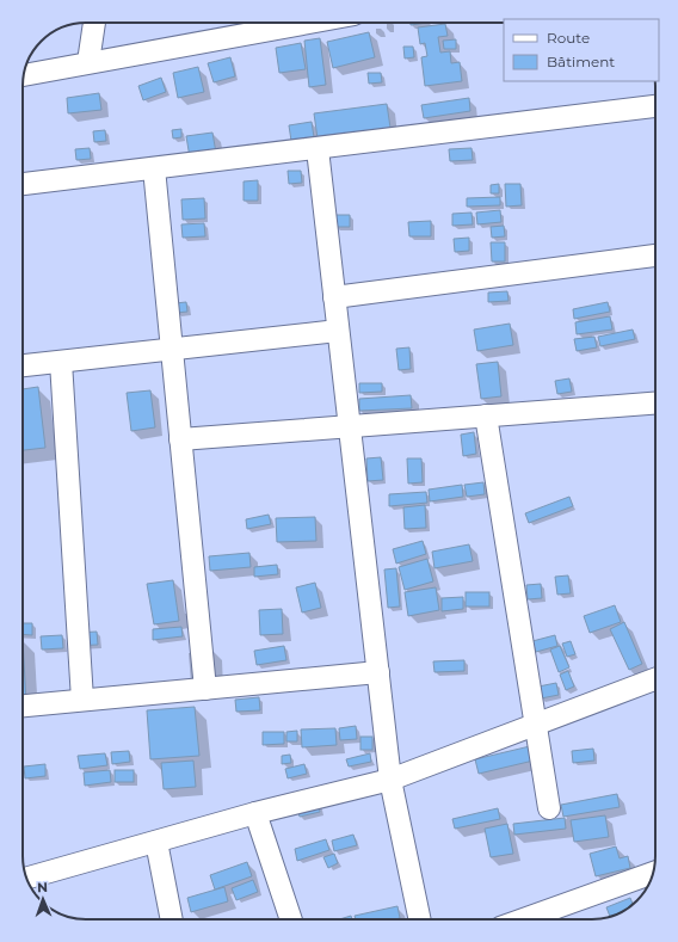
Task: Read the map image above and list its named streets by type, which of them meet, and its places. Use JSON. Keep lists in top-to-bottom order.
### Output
{
  "legend": ["Route", "Bâtiment"],
  "north": "top"
}
